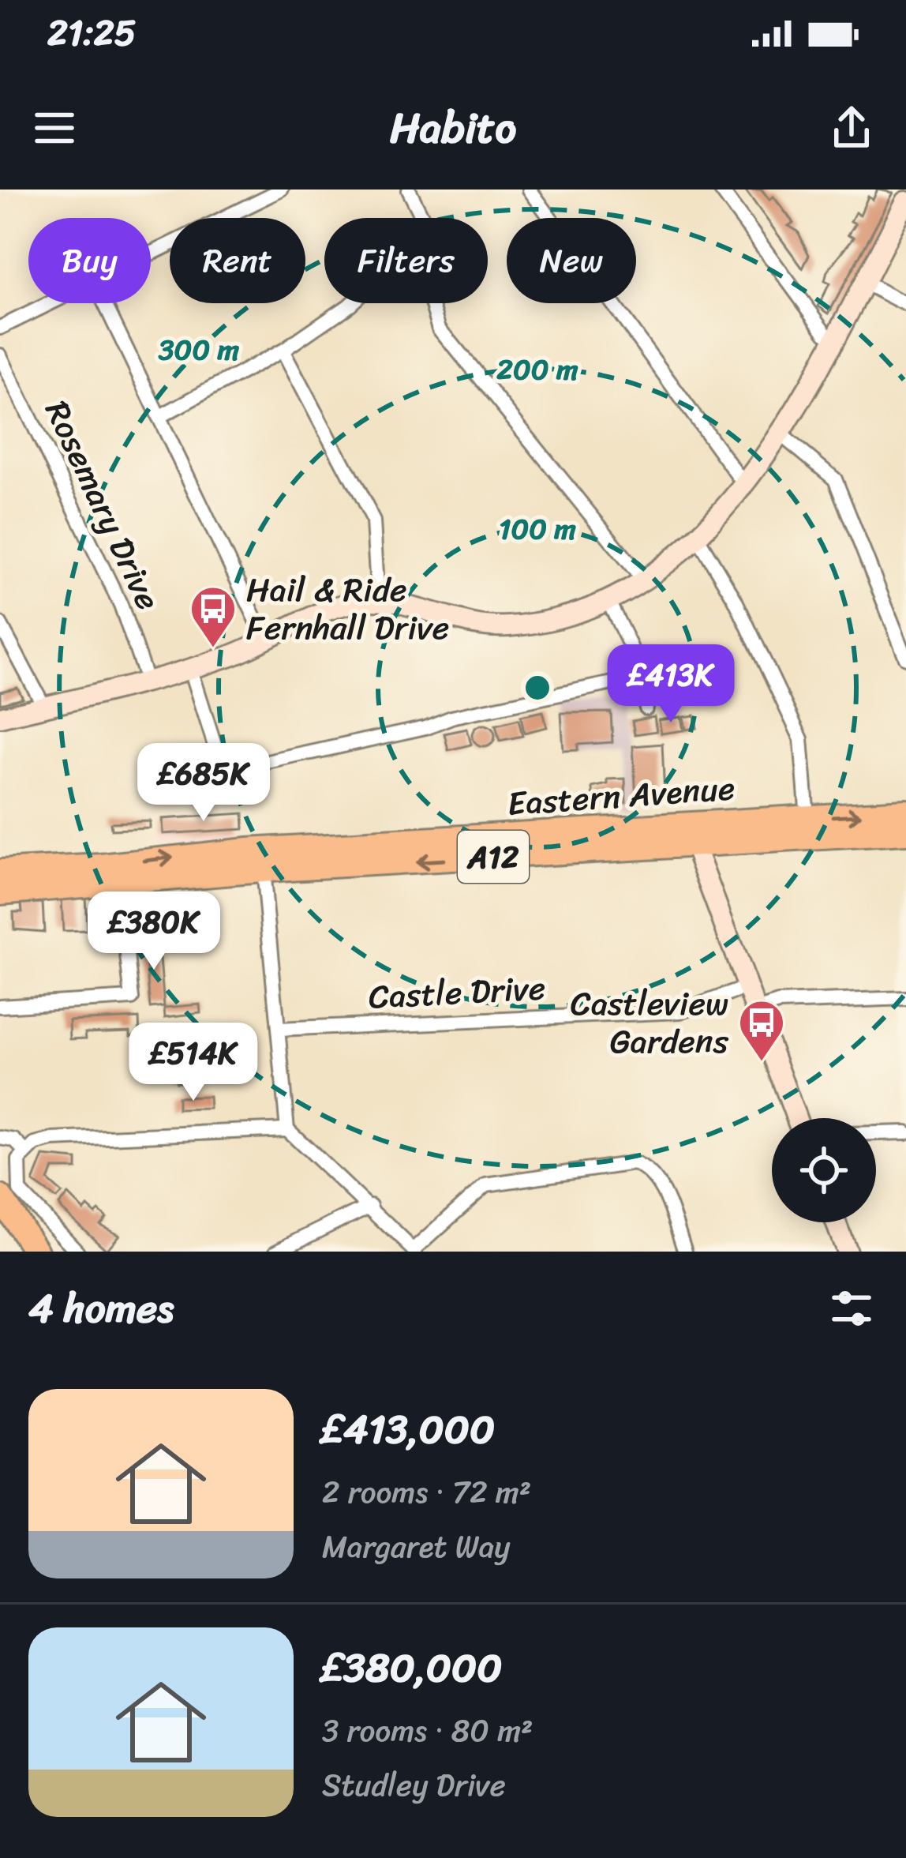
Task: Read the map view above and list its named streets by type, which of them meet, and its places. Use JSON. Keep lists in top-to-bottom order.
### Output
{
  "streets": {
    "highway": ["Eastern Avenue", "A12"],
    "street": ["Rosemary Drive", "Castle Drive"]
  },
  "places": {
    "bus stop": ["Hail & Ride Fernhall Drive", "Castleview Gardens"]
  },
  "page": {
    "status": "21:25",
    "header": "Habito",
    "chip": [
      "Buy",
      "Rent",
      "Filters",
      "New"
    ],
    "price": [
      "£413K",
      "£685K",
      "£380K",
      "£514K"
    ],
    "heading": "4 homes",
    "list": [
      {
        "name": "£413,000",
        "note": "2 rooms · 72 m² · Margaret Way"
      },
      {
        "name": "£380,000",
        "note": "3 rooms · 80 m² · Studley Drive"
      }
    ]
  },
  "rings": ["300 m", "200 m", "100 m"]
}
